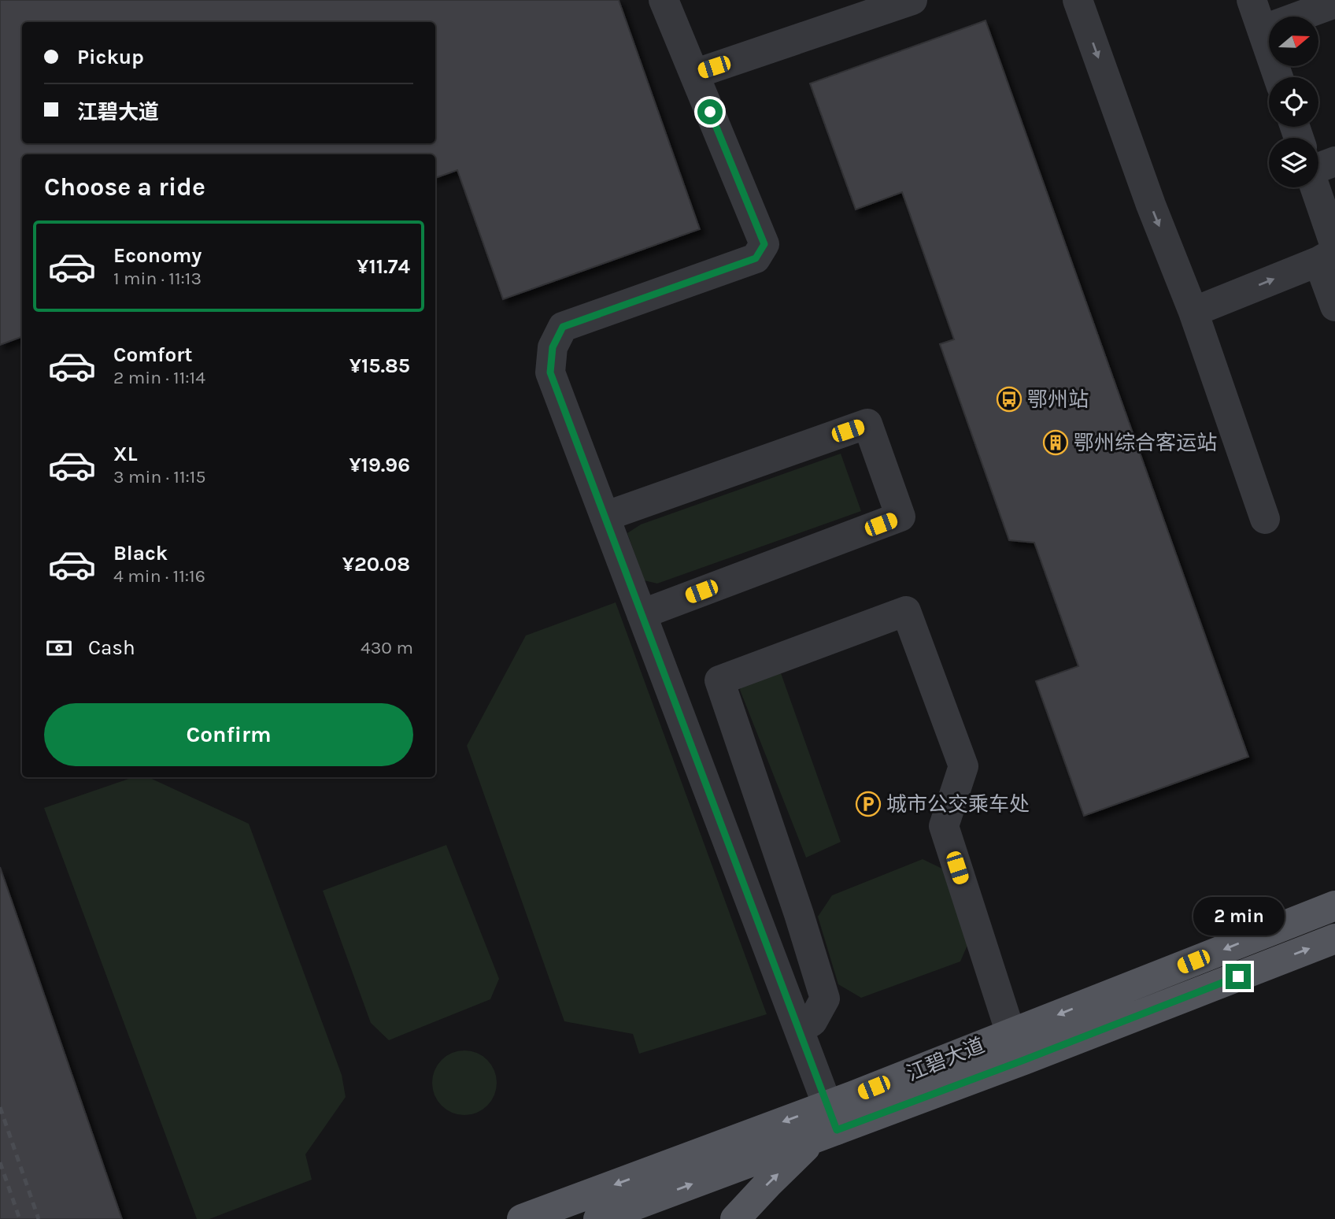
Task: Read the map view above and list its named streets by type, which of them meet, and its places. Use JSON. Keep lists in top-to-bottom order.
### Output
{
  "streets": {
    "main road": ["江碧大道"]
  },
  "places": {
    "bus stop": ["鄂州站"],
    "building": ["鄂州综合客运站"],
    "parking": ["城市公交乘车处"]
  },
  "north": "right",
  "page": {
    "banner": ["Pickup", "江碧大道"],
    "heading": "Choose a ride",
    "list": [
      {
        "name": "Economy",
        "note": "1 min · 11:13",
        "value": "¥11.74"
      },
      {
        "name": "Comfort",
        "note": "2 min · 11:14",
        "value": "¥15.85"
      },
      {
        "name": "XL",
        "note": "3 min · 11:15",
        "value": "¥19.96"
      },
      {
        "name": "Black",
        "note": "4 min · 11:16",
        "value": "¥20.08"
      }
    ],
    "pay": ["Cash", "430 m"],
    "buttons": "Confirm",
    "bubble": "2 min"
  }
}
